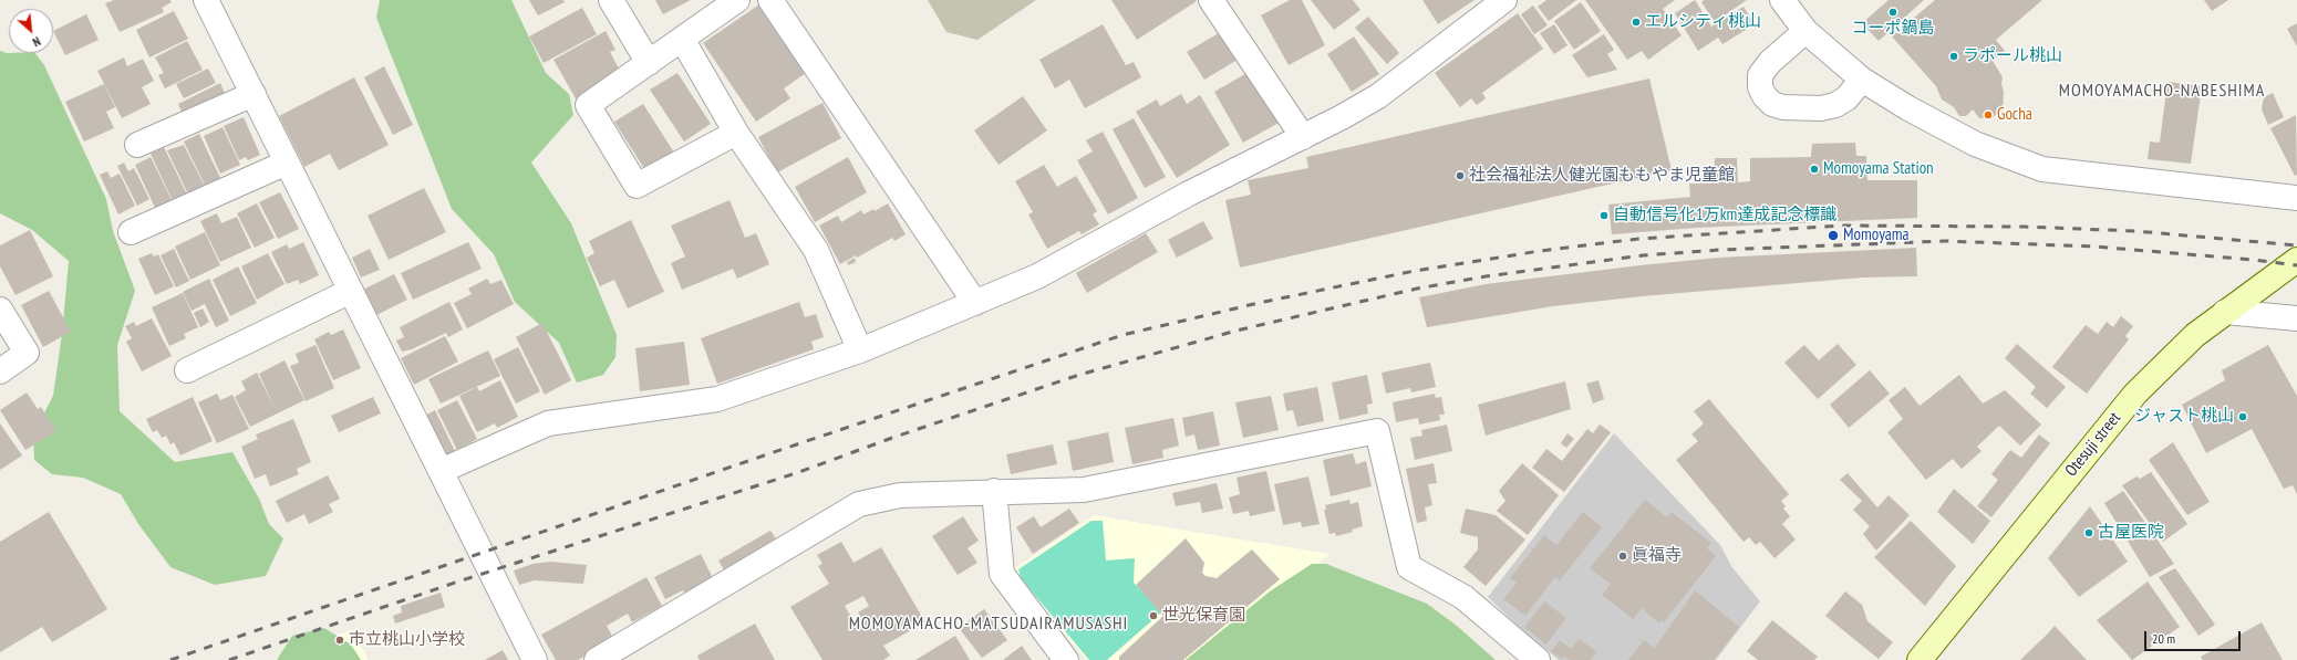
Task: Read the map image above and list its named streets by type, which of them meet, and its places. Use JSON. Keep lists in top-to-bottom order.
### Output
{
  "streets": {
    "street": ["Otesuji street"]
  },
  "districts": ["MOMOYAMACHO-NABESHIMA", "MOMOYAMACHO-MATSUDAIRAMUSASHI"],
  "places": [
    "コーポ鍋島",
    "エルシティ桃山",
    "ラポール桃山",
    "Gocha",
    "Momoyama Station",
    "社会福祉法人健光園ももやま児童館",
    "自動信号化1万km達成記念標識",
    "Momoyama",
    "ジャスト桃山",
    "古屋医院",
    "眞福寺",
    "世光保育園",
    "市立桃山小学校"
  ],
  "scale_bar": "20 m",
  "north": "bottom right"
}
